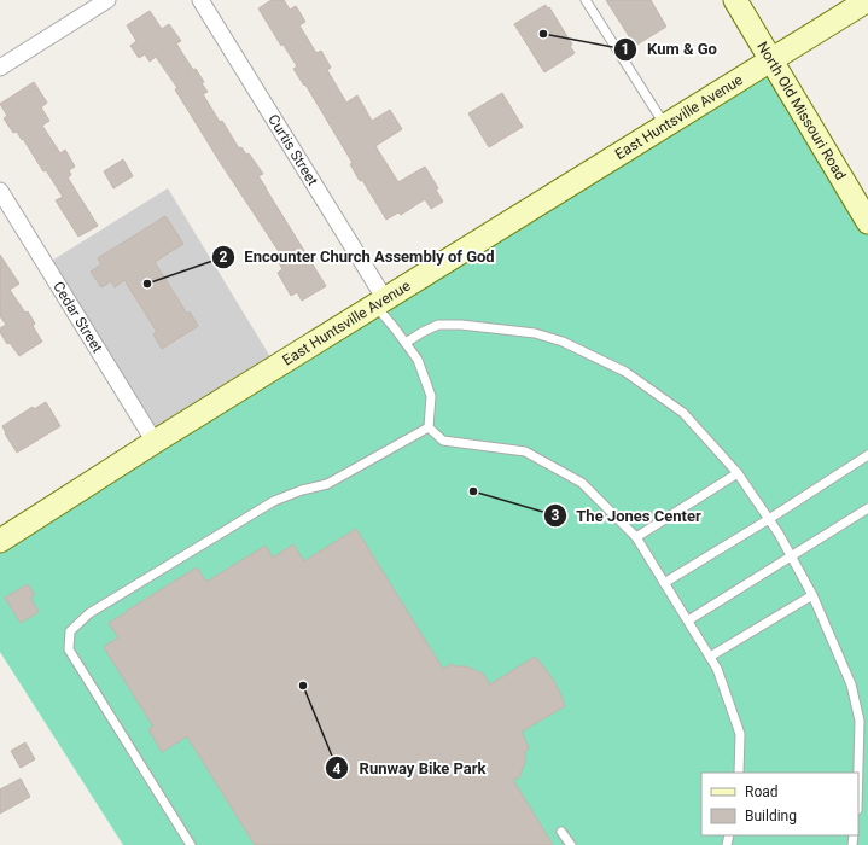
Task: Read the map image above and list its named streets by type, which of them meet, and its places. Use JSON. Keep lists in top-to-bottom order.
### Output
{
  "streets": {
    "main road": ["North Old Missouri Road", "East Huntsville Avenue"],
    "street": ["Curtis Street", "Cedar Street"]
  },
  "crossings": [
    ["North Old Missouri Road", "East Huntsville Avenue"],
    ["East Huntsville Avenue", "Curtis Street"],
    ["East Huntsville Avenue", "Cedar Street"]
  ],
  "places": [
    "Kum & Go",
    "Encounter Church Assembly of God",
    "The Jones Center",
    "Runway Bike Park"
  ],
  "legend": ["Road", "Building"]
}
